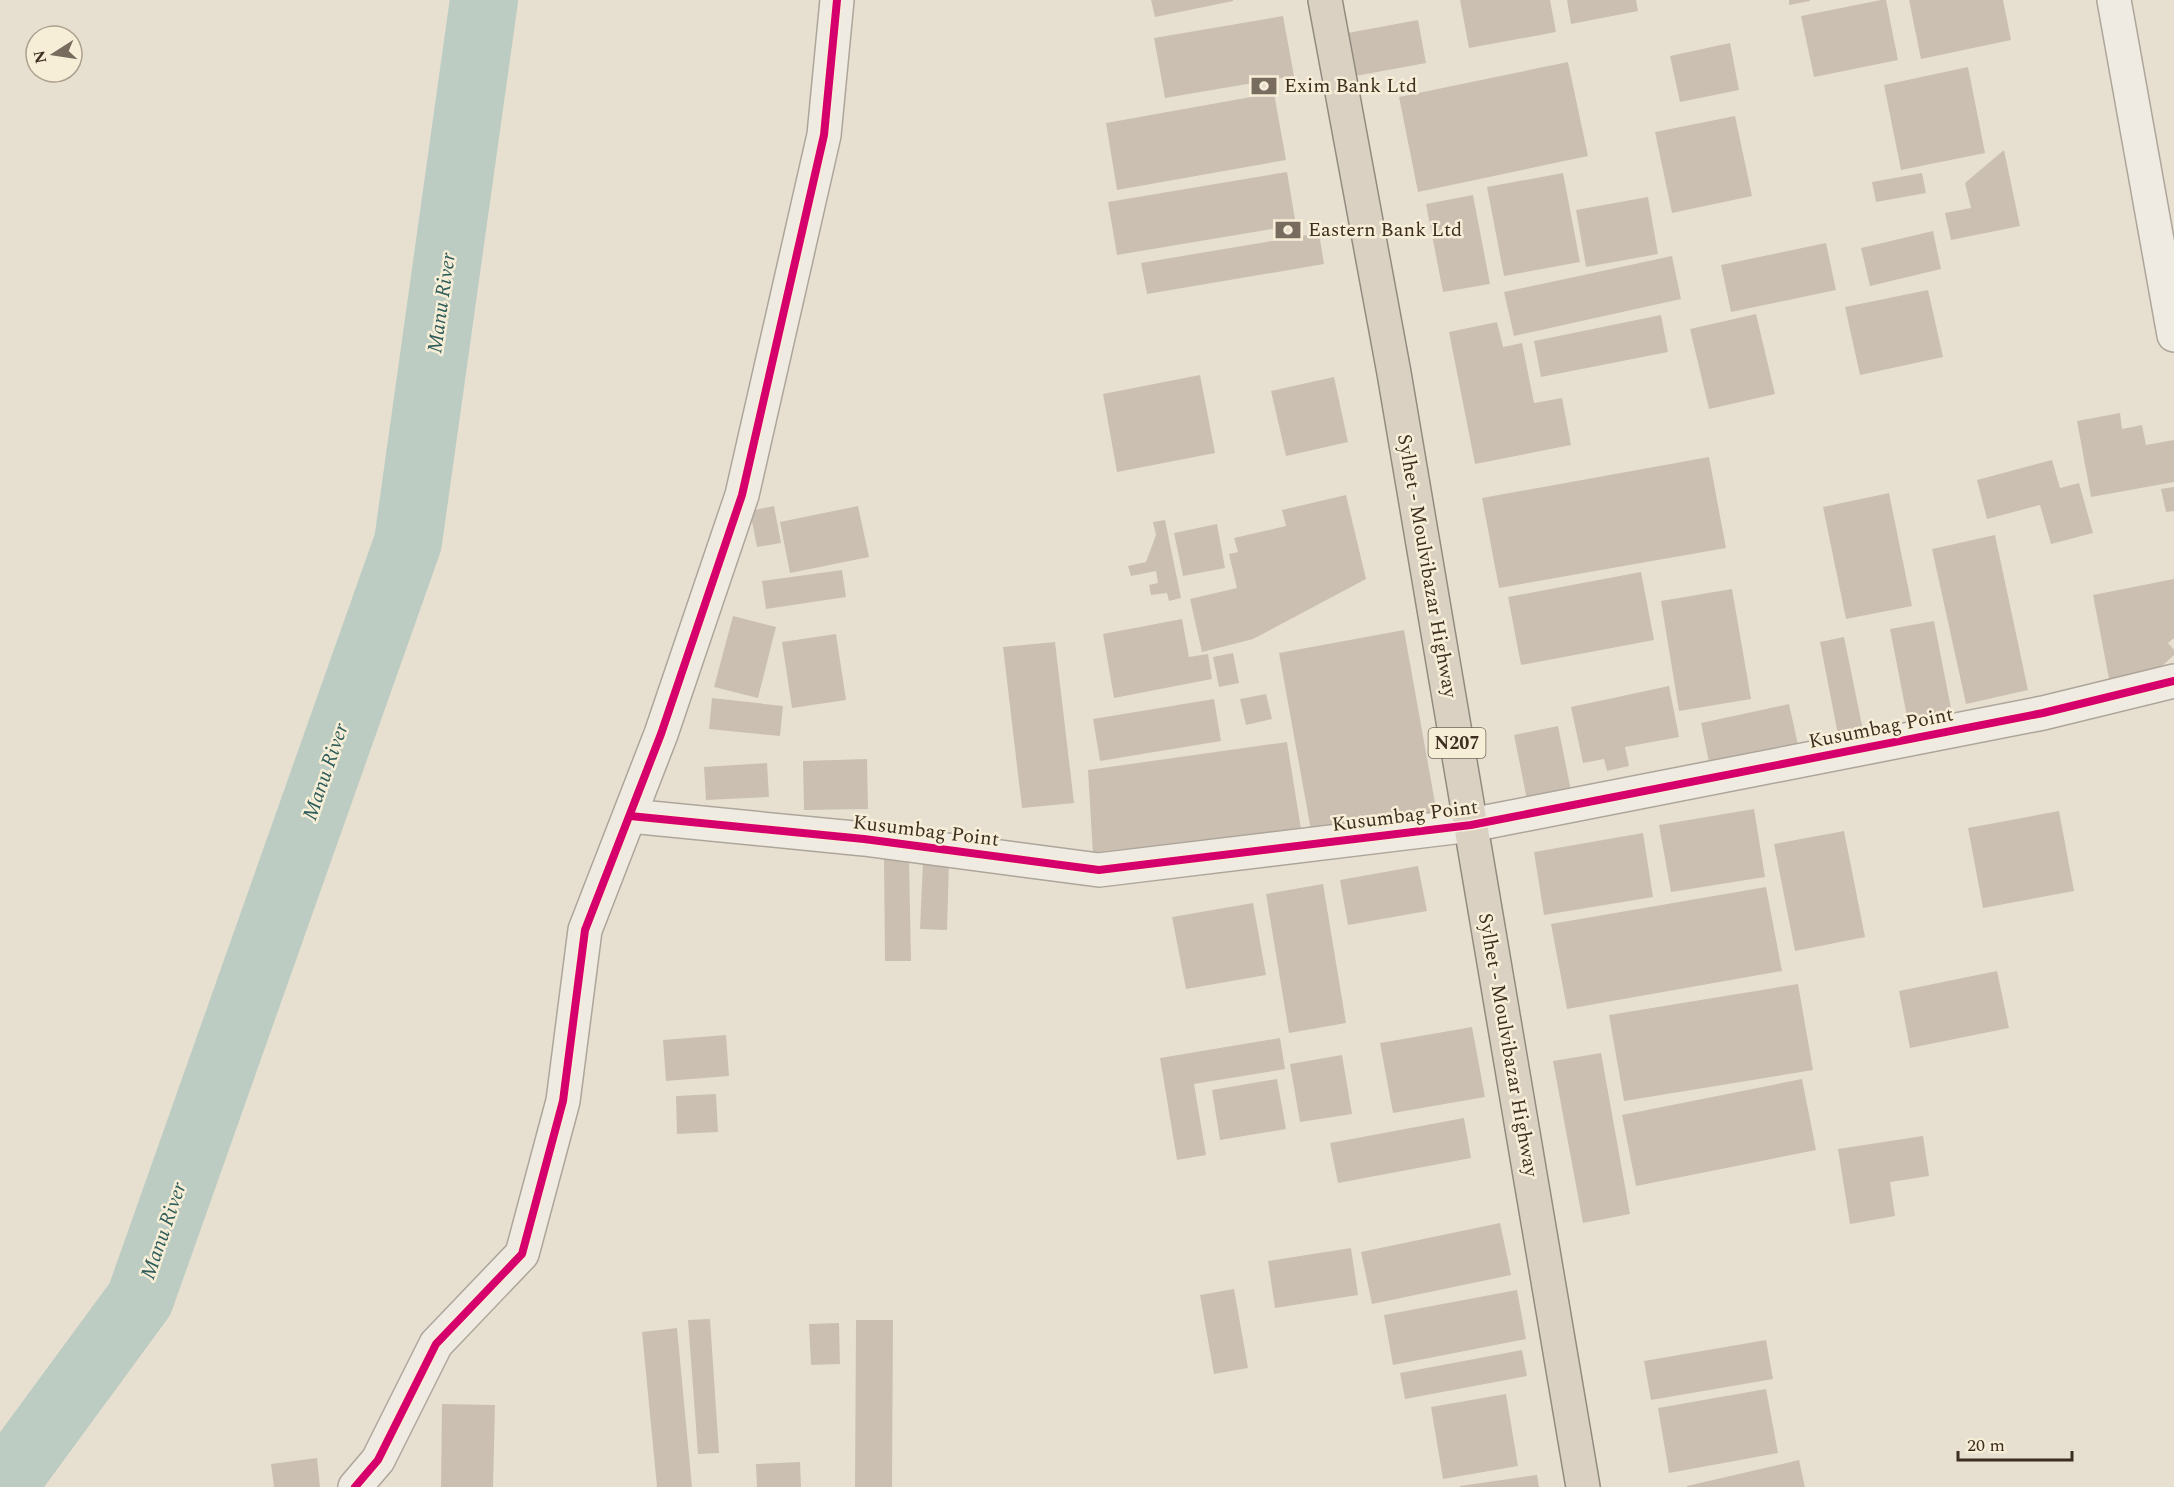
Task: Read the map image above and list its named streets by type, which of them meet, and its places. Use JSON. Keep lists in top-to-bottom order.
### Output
{
  "streets": {
    "highway": ["Sylhet - Moulvibazar Highway", "N207"],
    "street": ["Kusumbag Point"]
  },
  "crossings": [
    ["Sylhet - Moulvibazar Highway", "Kusumbag Point"]
  ],
  "water": ["Manu River"],
  "places": {
    "bank": ["Exim Bank Ltd", "Eastern Bank Ltd"]
  },
  "scale_bar": "20 m",
  "north": "left"
}
